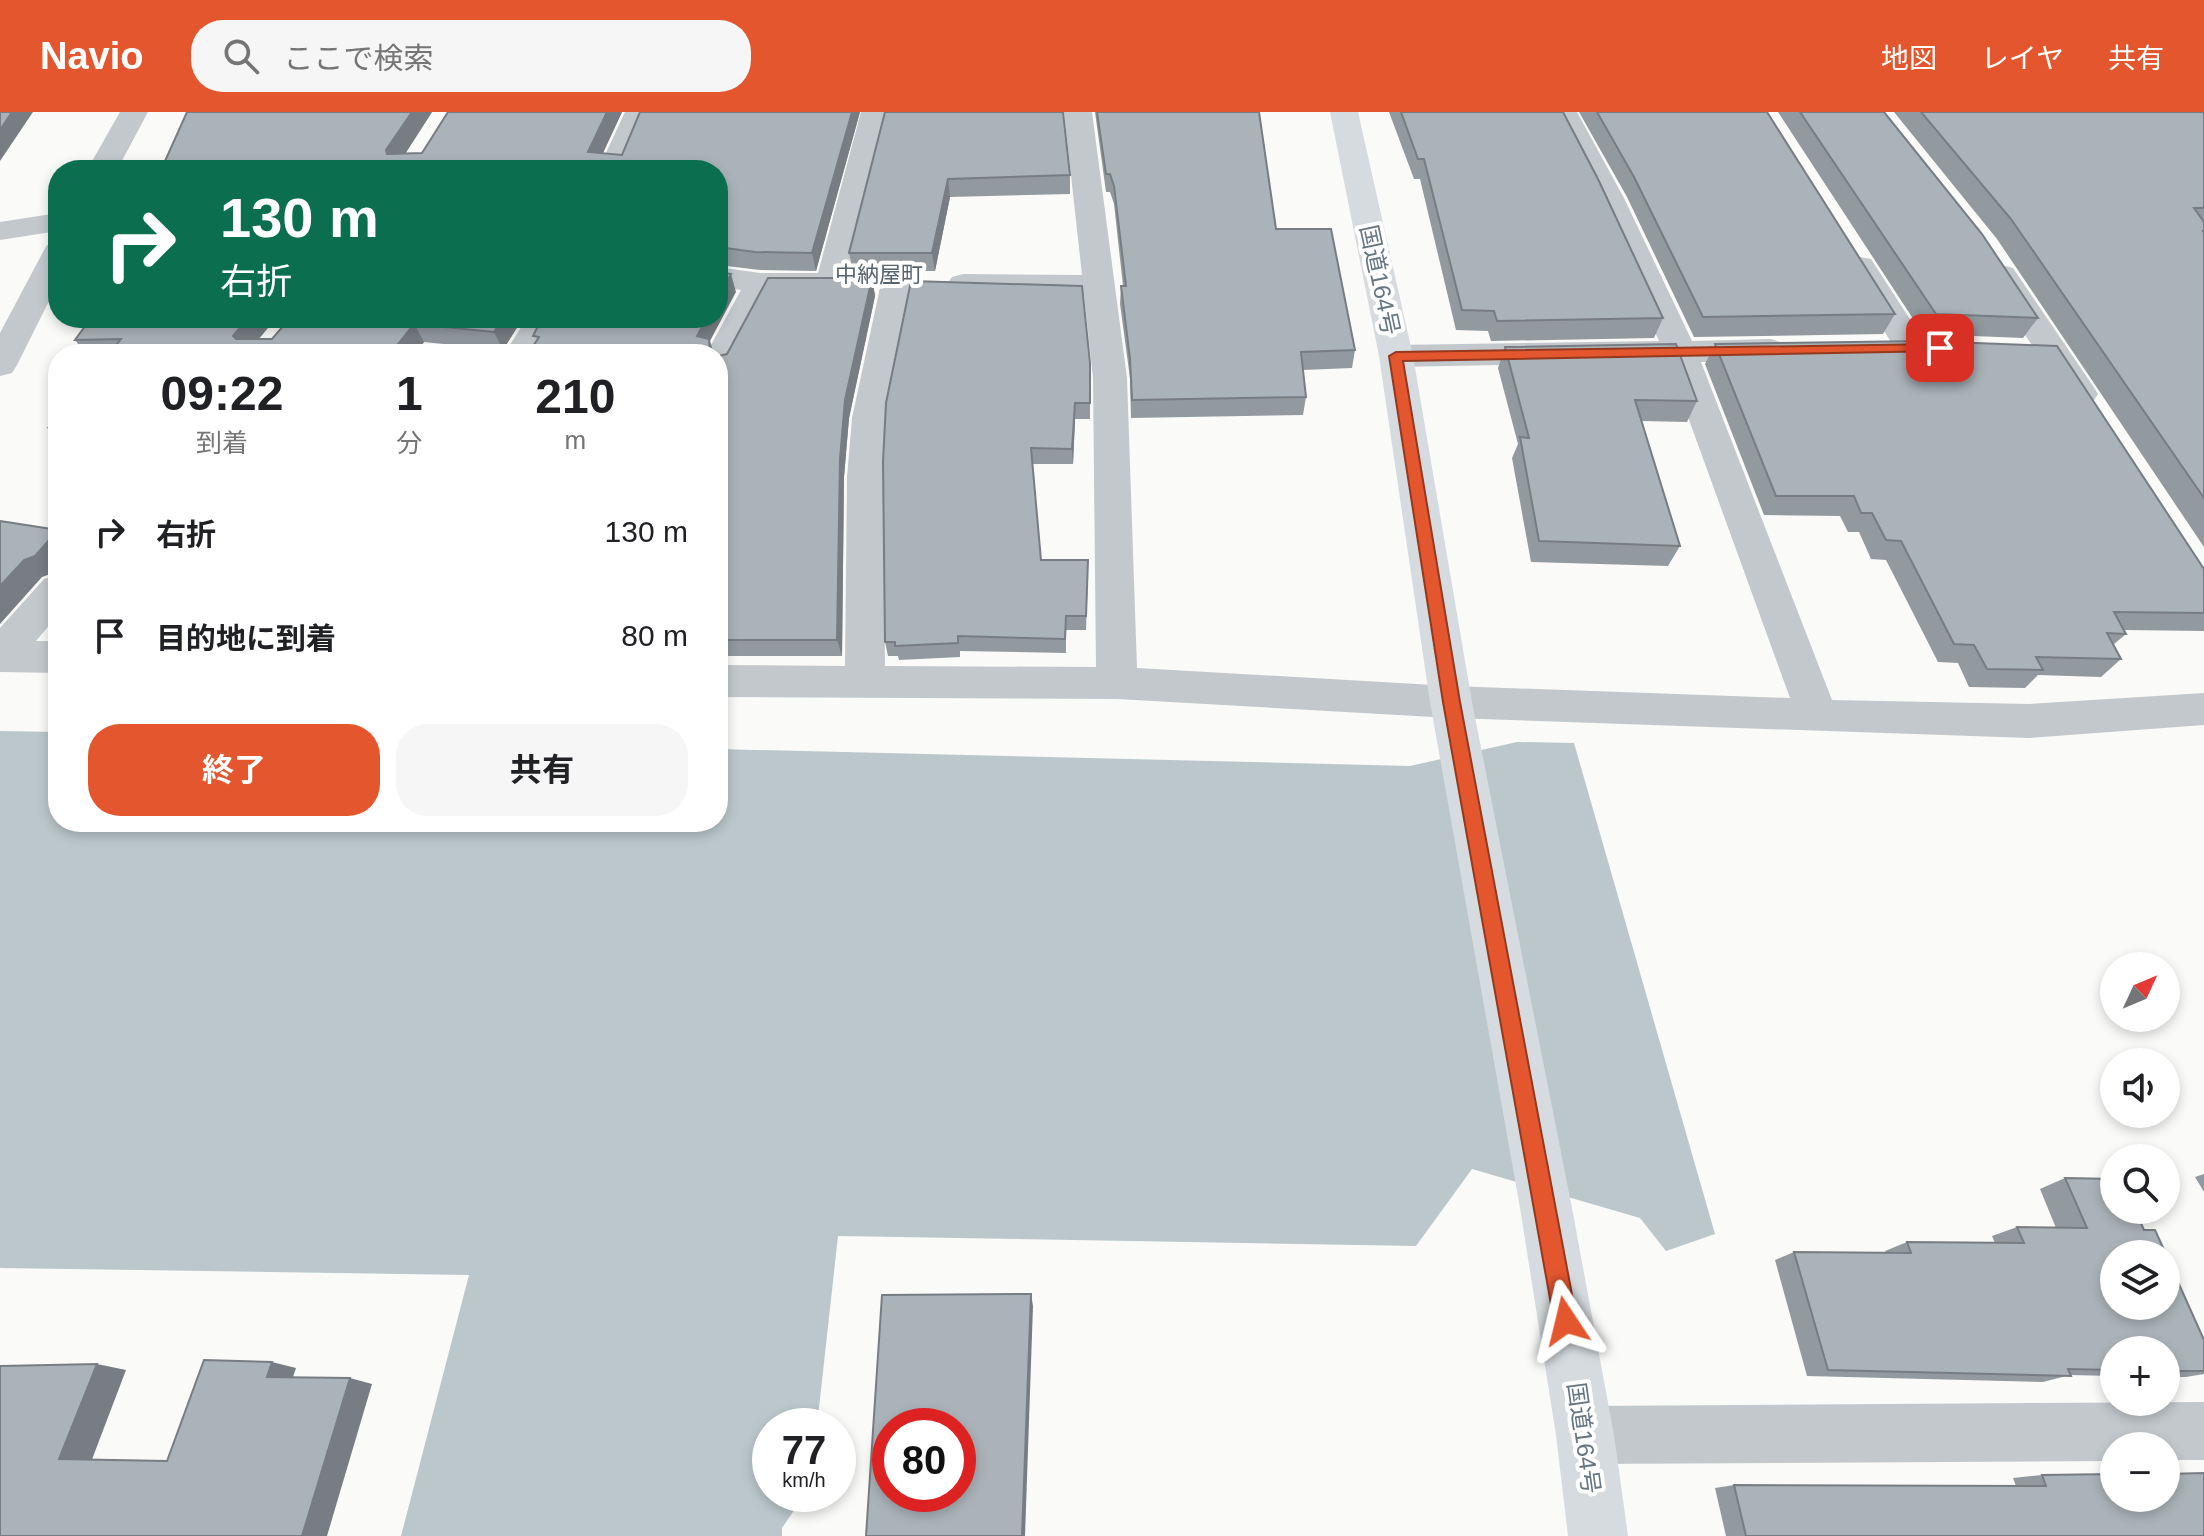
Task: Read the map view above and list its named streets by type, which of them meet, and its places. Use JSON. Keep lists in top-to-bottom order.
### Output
{
  "streets": {
    "highway": ["国道164号"]
  },
  "districts": ["中納屋町"],
  "north": "top right",
  "page": {
    "header": "Navio",
    "search": "ここで検索",
    "nav": ["地図", "レイヤ", "共有"],
    "turn": ["130 m", "右折"],
    "eta": [
      "09:22",
      "到着",
      "1",
      "分",
      "210",
      "m"
    ],
    "list": [
      {
        "name": "右折",
        "value": "130 m"
      },
      {
        "name": "目的地に到着",
        "value": "80 m"
      }
    ],
    "buttons": ["終了", "共有"],
    "map_buttons": ["+", "−"],
    "speed": "77 km/h",
    "limit": "80"
  }
}
